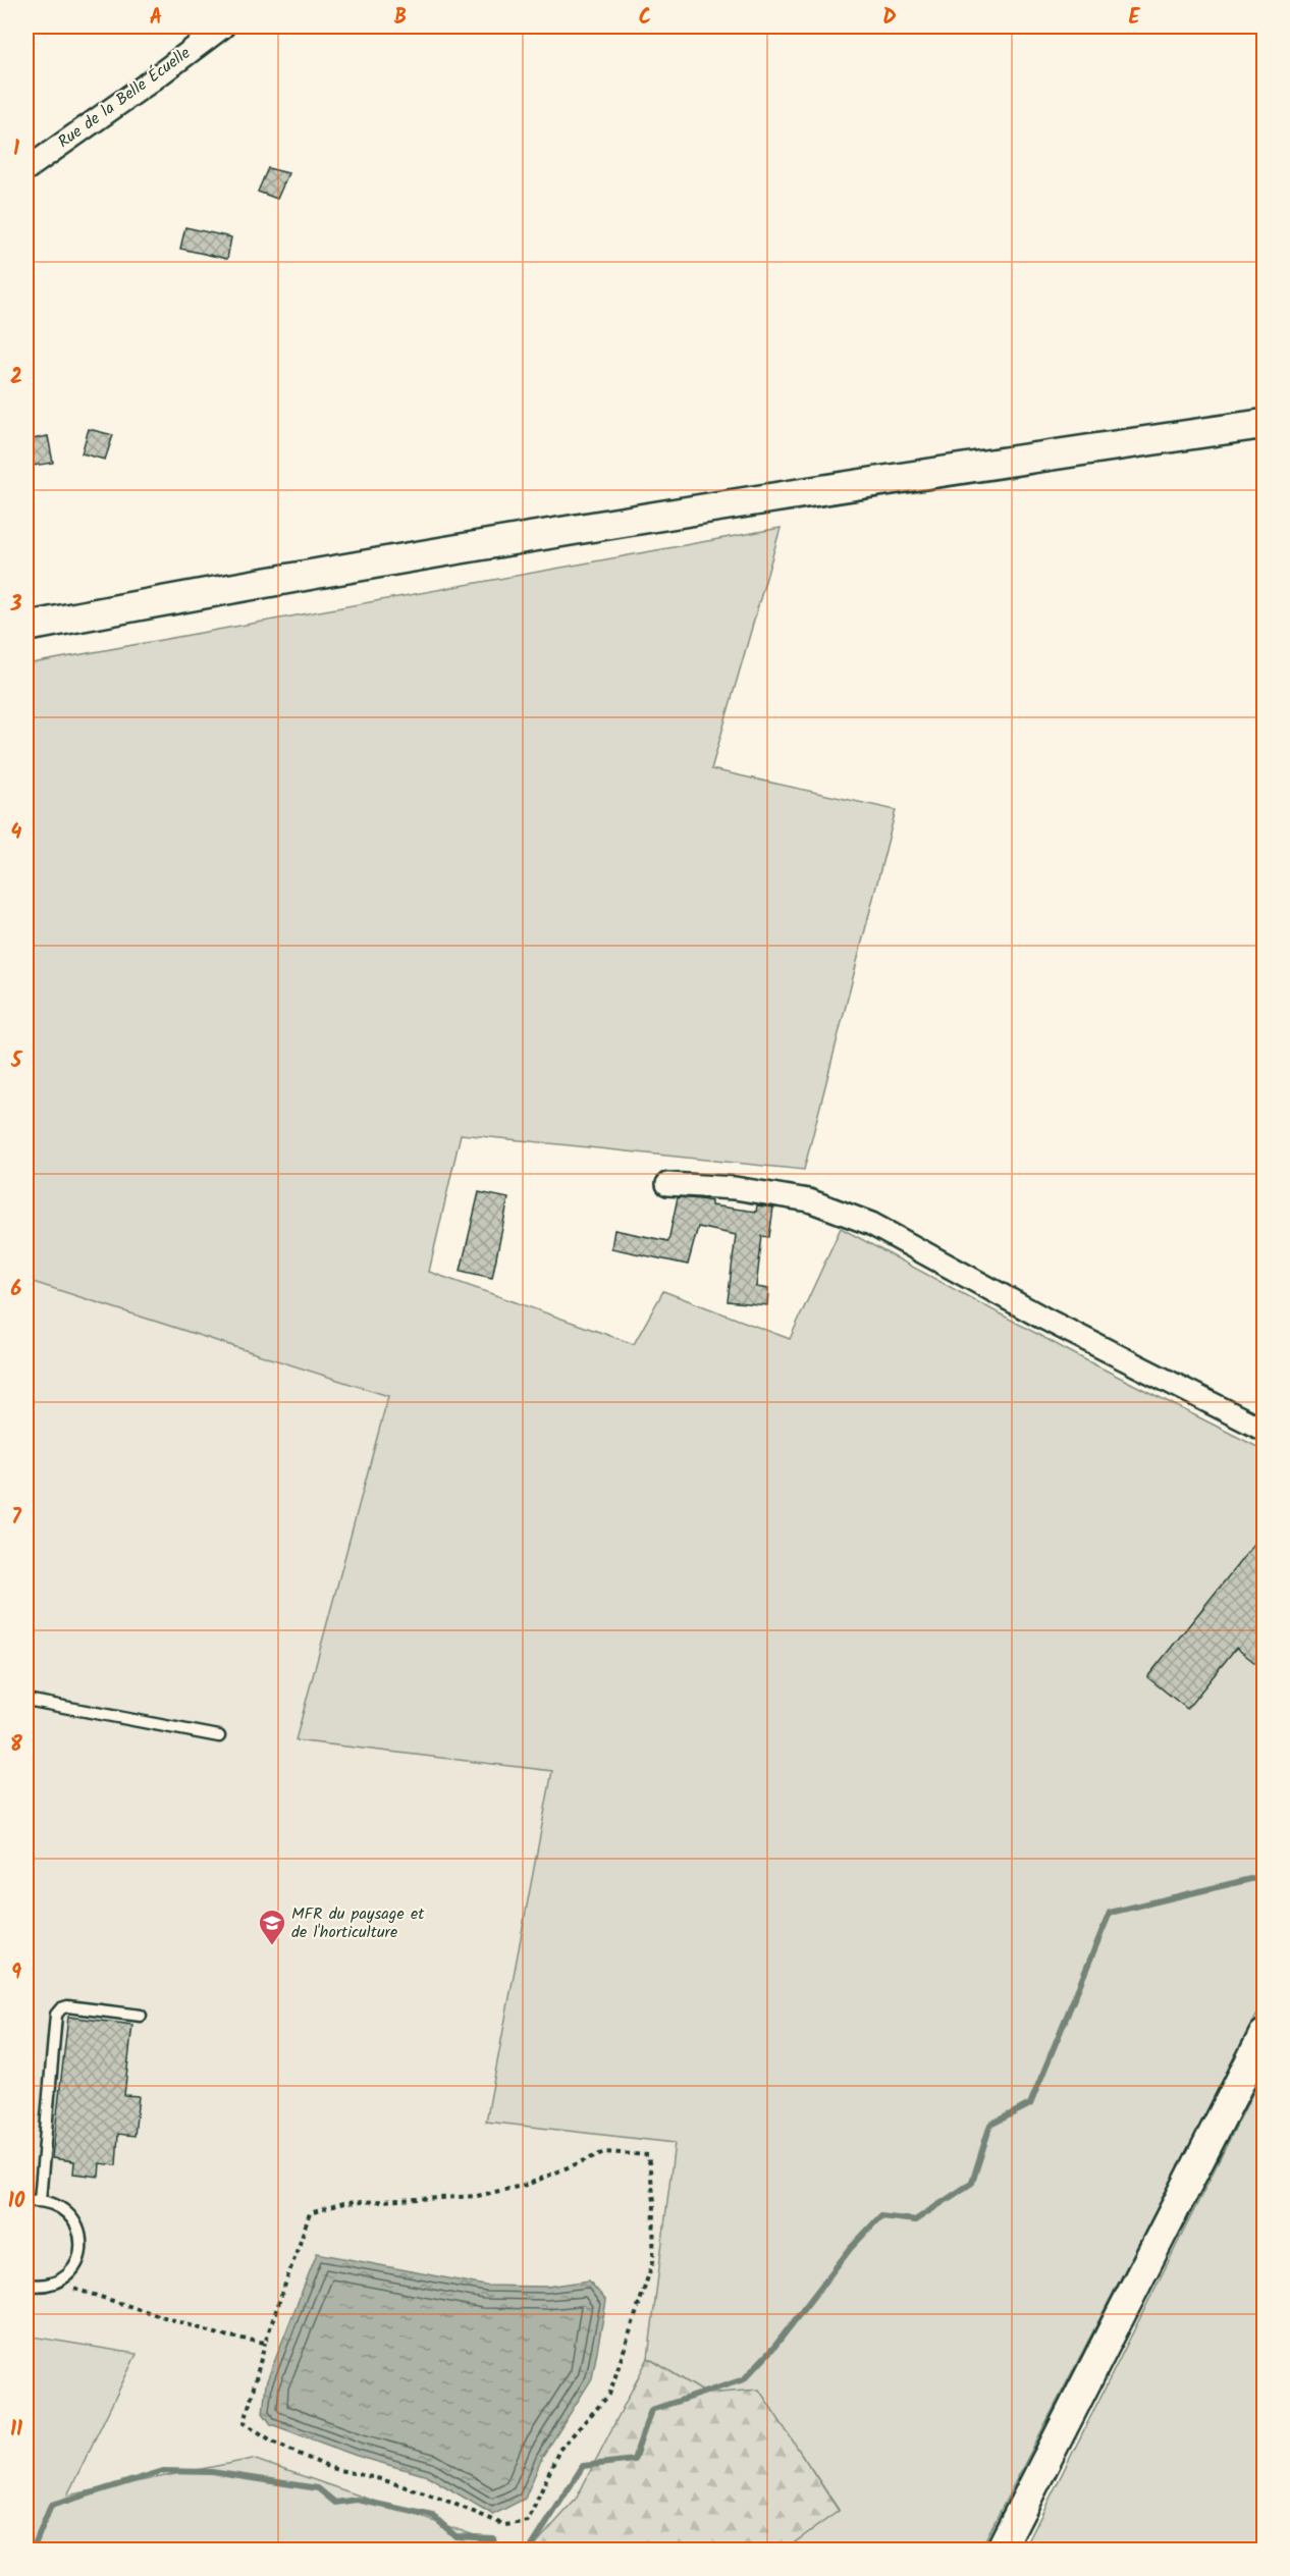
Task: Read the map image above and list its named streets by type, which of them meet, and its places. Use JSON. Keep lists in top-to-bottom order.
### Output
{
  "streets": {
    "street": ["Rue de la Belle Écuelle"]
  },
  "places": {
    "school or university": ["MFR du paysage et de l'horticulture"]
  },
  "grid": {
    "columns": [
      "A",
      "B",
      "C",
      "D",
      "E"
    ],
    "rows": [
      "1",
      "2",
      "3",
      "4",
      "5",
      "6",
      "7",
      "8",
      "9",
      "10",
      "11"
    ]
  }
}
